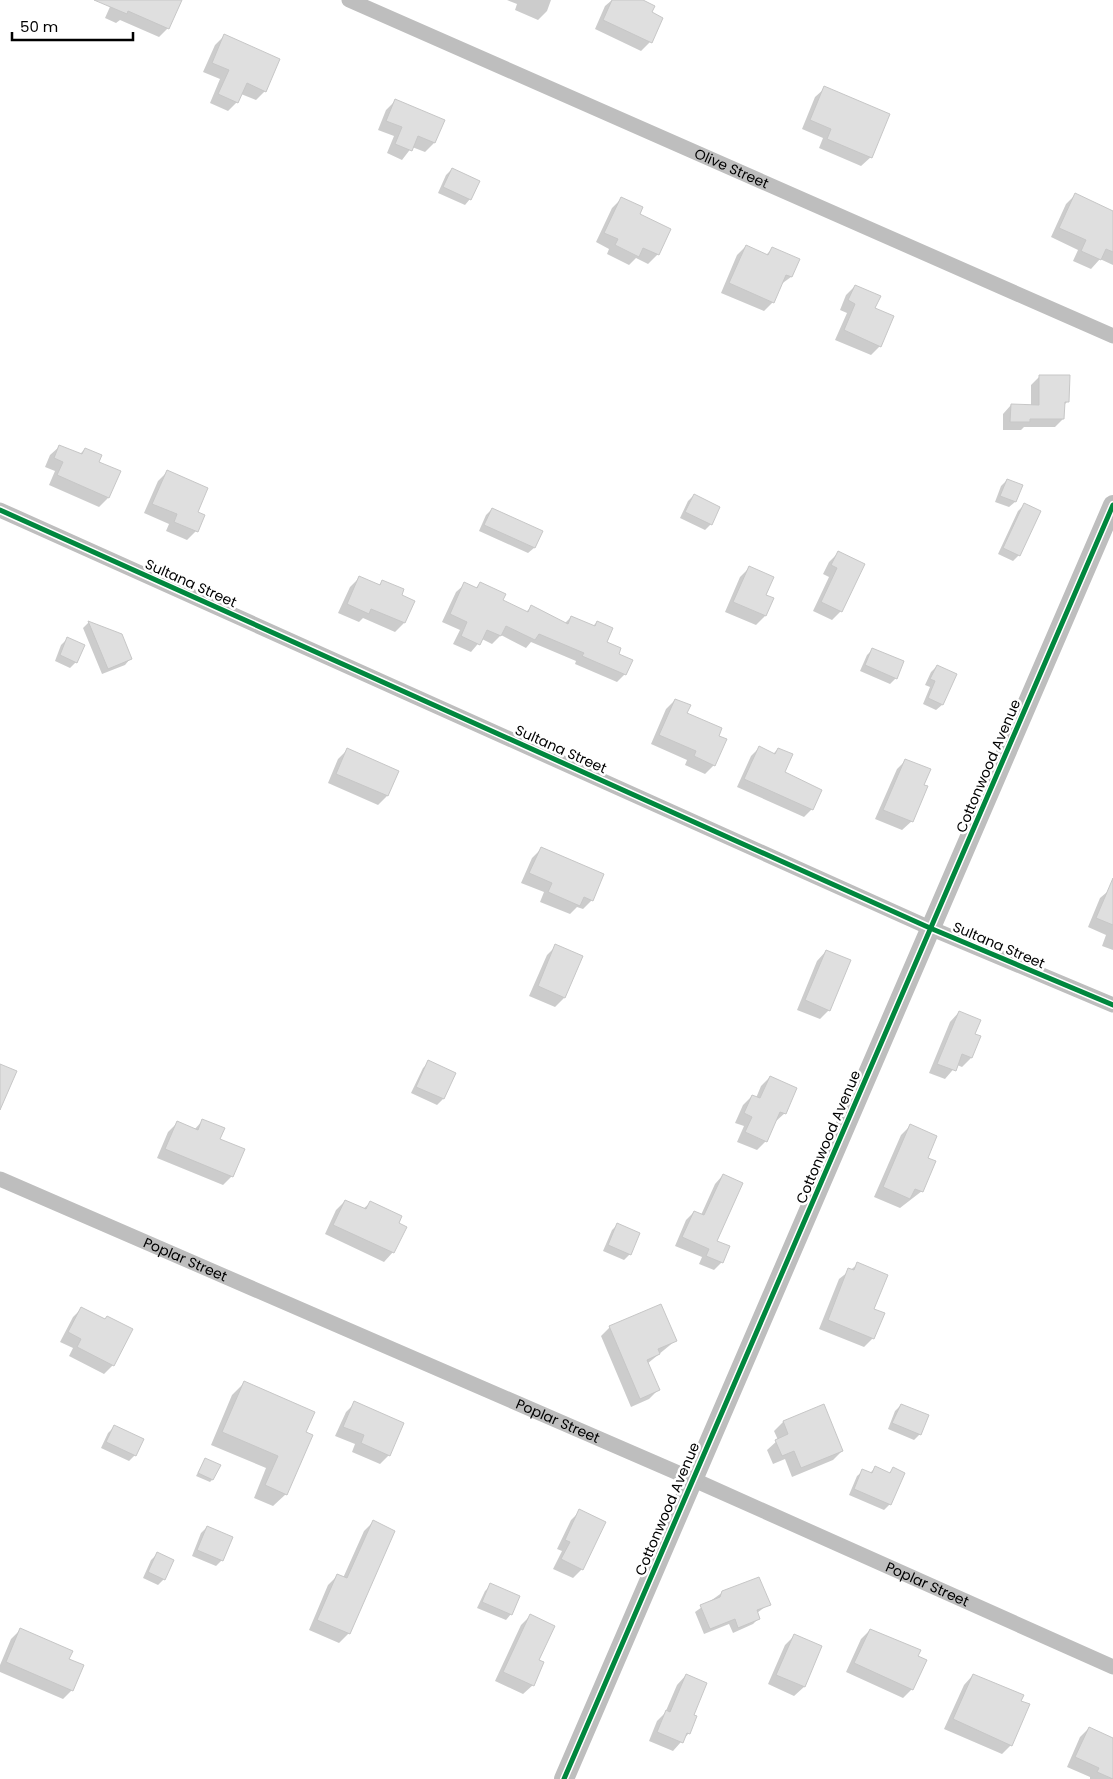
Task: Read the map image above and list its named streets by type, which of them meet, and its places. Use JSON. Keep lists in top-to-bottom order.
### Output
{
  "streets": {
    "street": [
      "Olive Street",
      "Sultana Street",
      "Cottonwood Avenue",
      "Poplar Street"
    ]
  },
  "crossings": [
    ["Sultana Street", "Cottonwood Avenue"],
    ["Cottonwood Avenue", "Poplar Street"]
  ],
  "scale_bar": "50 m"
}
